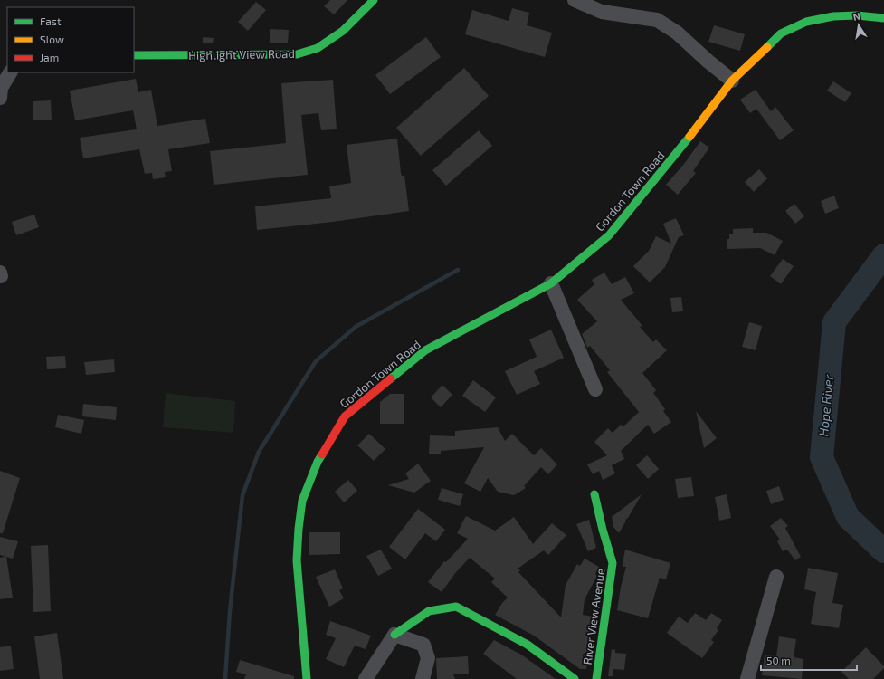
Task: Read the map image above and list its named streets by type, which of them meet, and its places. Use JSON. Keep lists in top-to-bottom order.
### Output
{
  "streets": {
    "main road": ["Highlight View Road", "Gordon Town Road", "River View Avenue"]
  },
  "water": ["Hope River"],
  "legend": ["Fast", "Slow", "Jam"],
  "scale_bar": "50 m",
  "north": "top"
}
